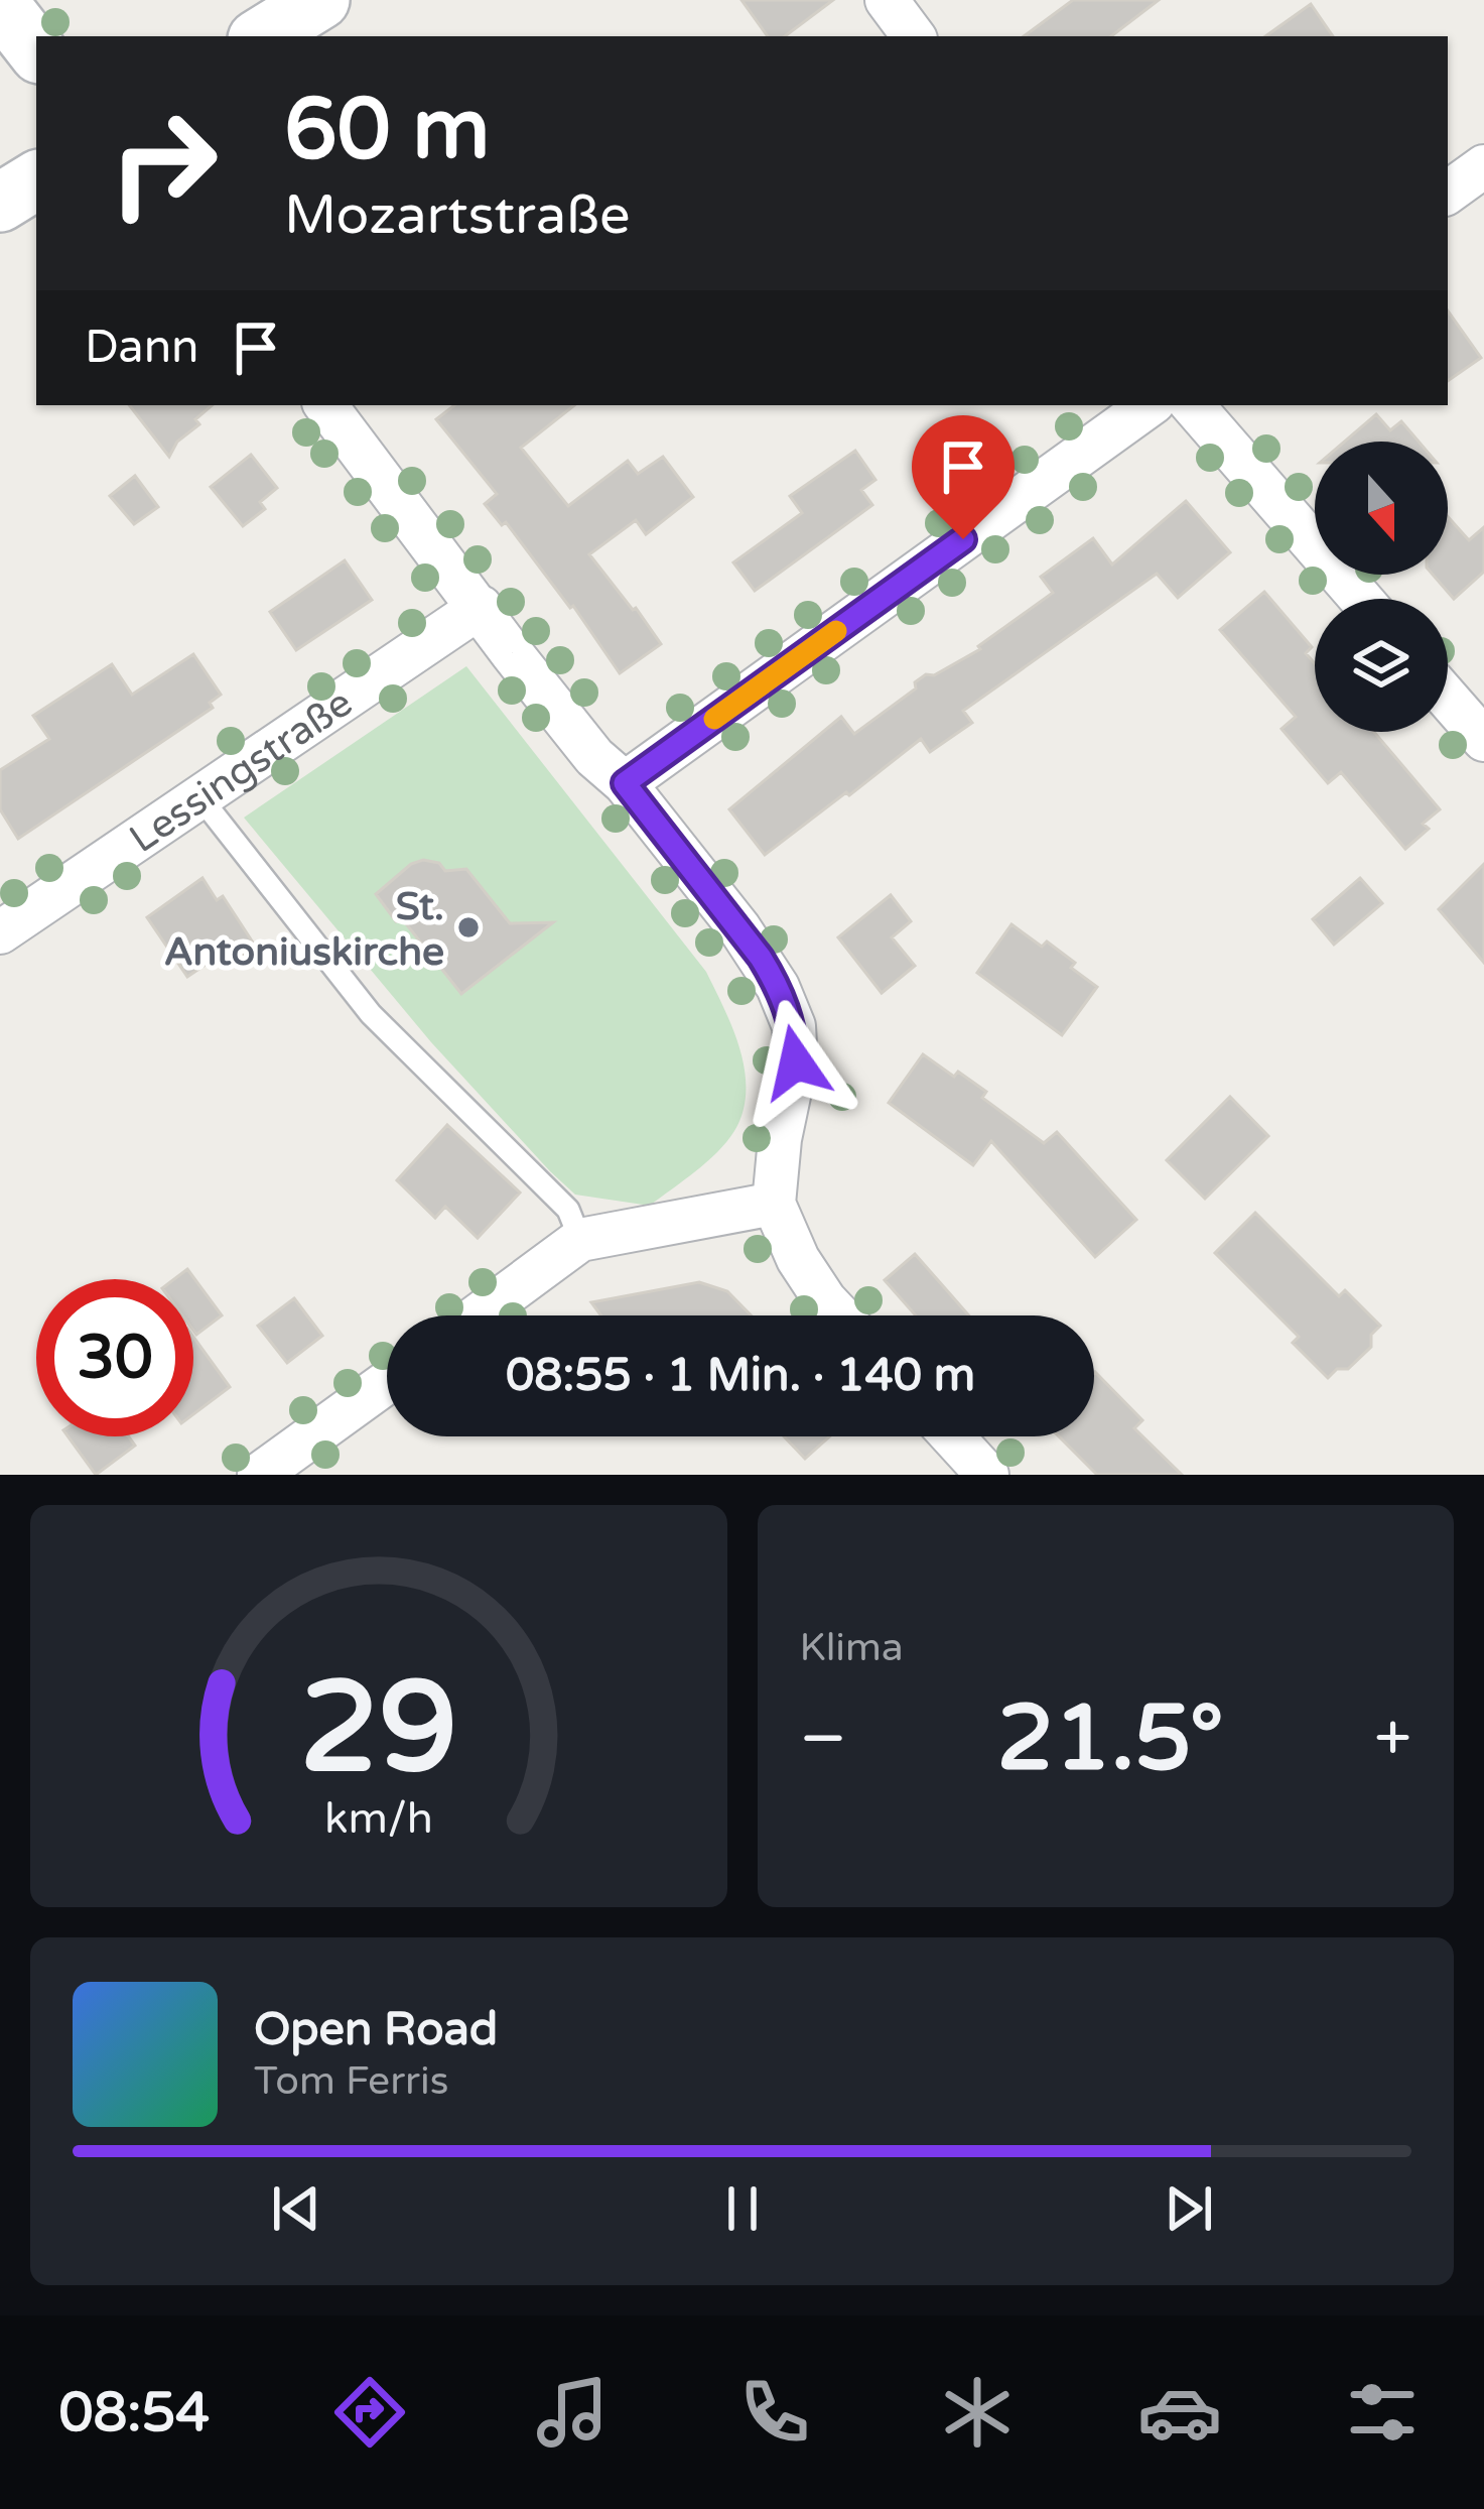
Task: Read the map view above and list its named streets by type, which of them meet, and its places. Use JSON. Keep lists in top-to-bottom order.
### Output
{
  "streets": {
    "street": ["Lessingstraße"]
  },
  "places": ["St. Antoniuskirche"],
  "north": "bottom",
  "page": {
    "turn": ["60 m", "Mozartstraße"],
    "then": "Dann",
    "limit": "30",
    "trip": "08:55 · 1 Min. · 140 m",
    "tile": "Klima",
    "heat": ["−", "21.5°", "+"],
    "song": ["Open Road", "Tom Ferris"],
    "tabs": "08:54",
    "gauge": ["29", "km/h"]
  }
}
